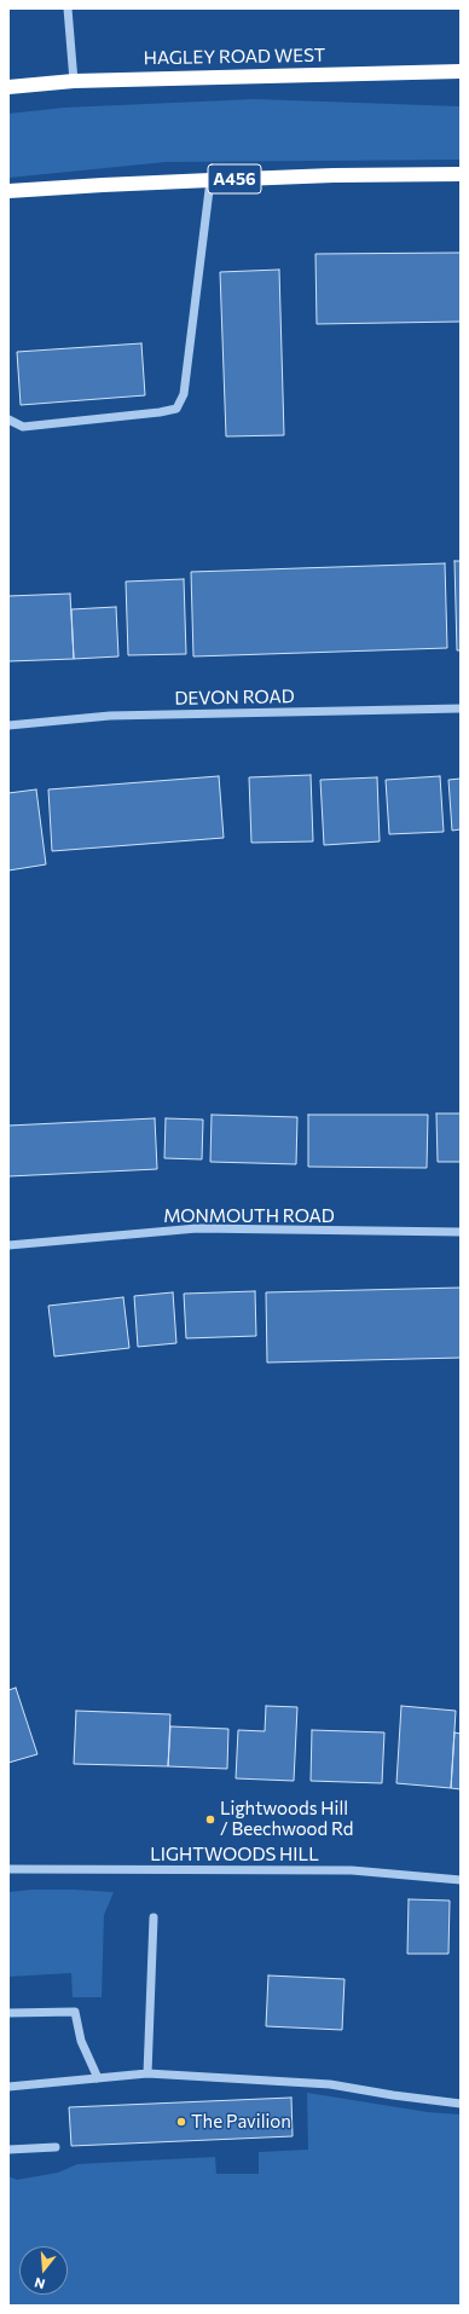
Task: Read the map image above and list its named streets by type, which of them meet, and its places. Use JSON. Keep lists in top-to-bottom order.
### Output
{
  "streets": {
    "highway": ["HAGLEY ROAD WEST", "A456"],
    "street": ["DEVON ROAD", "MONMOUTH ROAD", "LIGHTWOODS HILL"]
  },
  "places": ["Lightwoods Hill / Beechwood Rd", "The Pavilion"],
  "north": "bottom"
}
